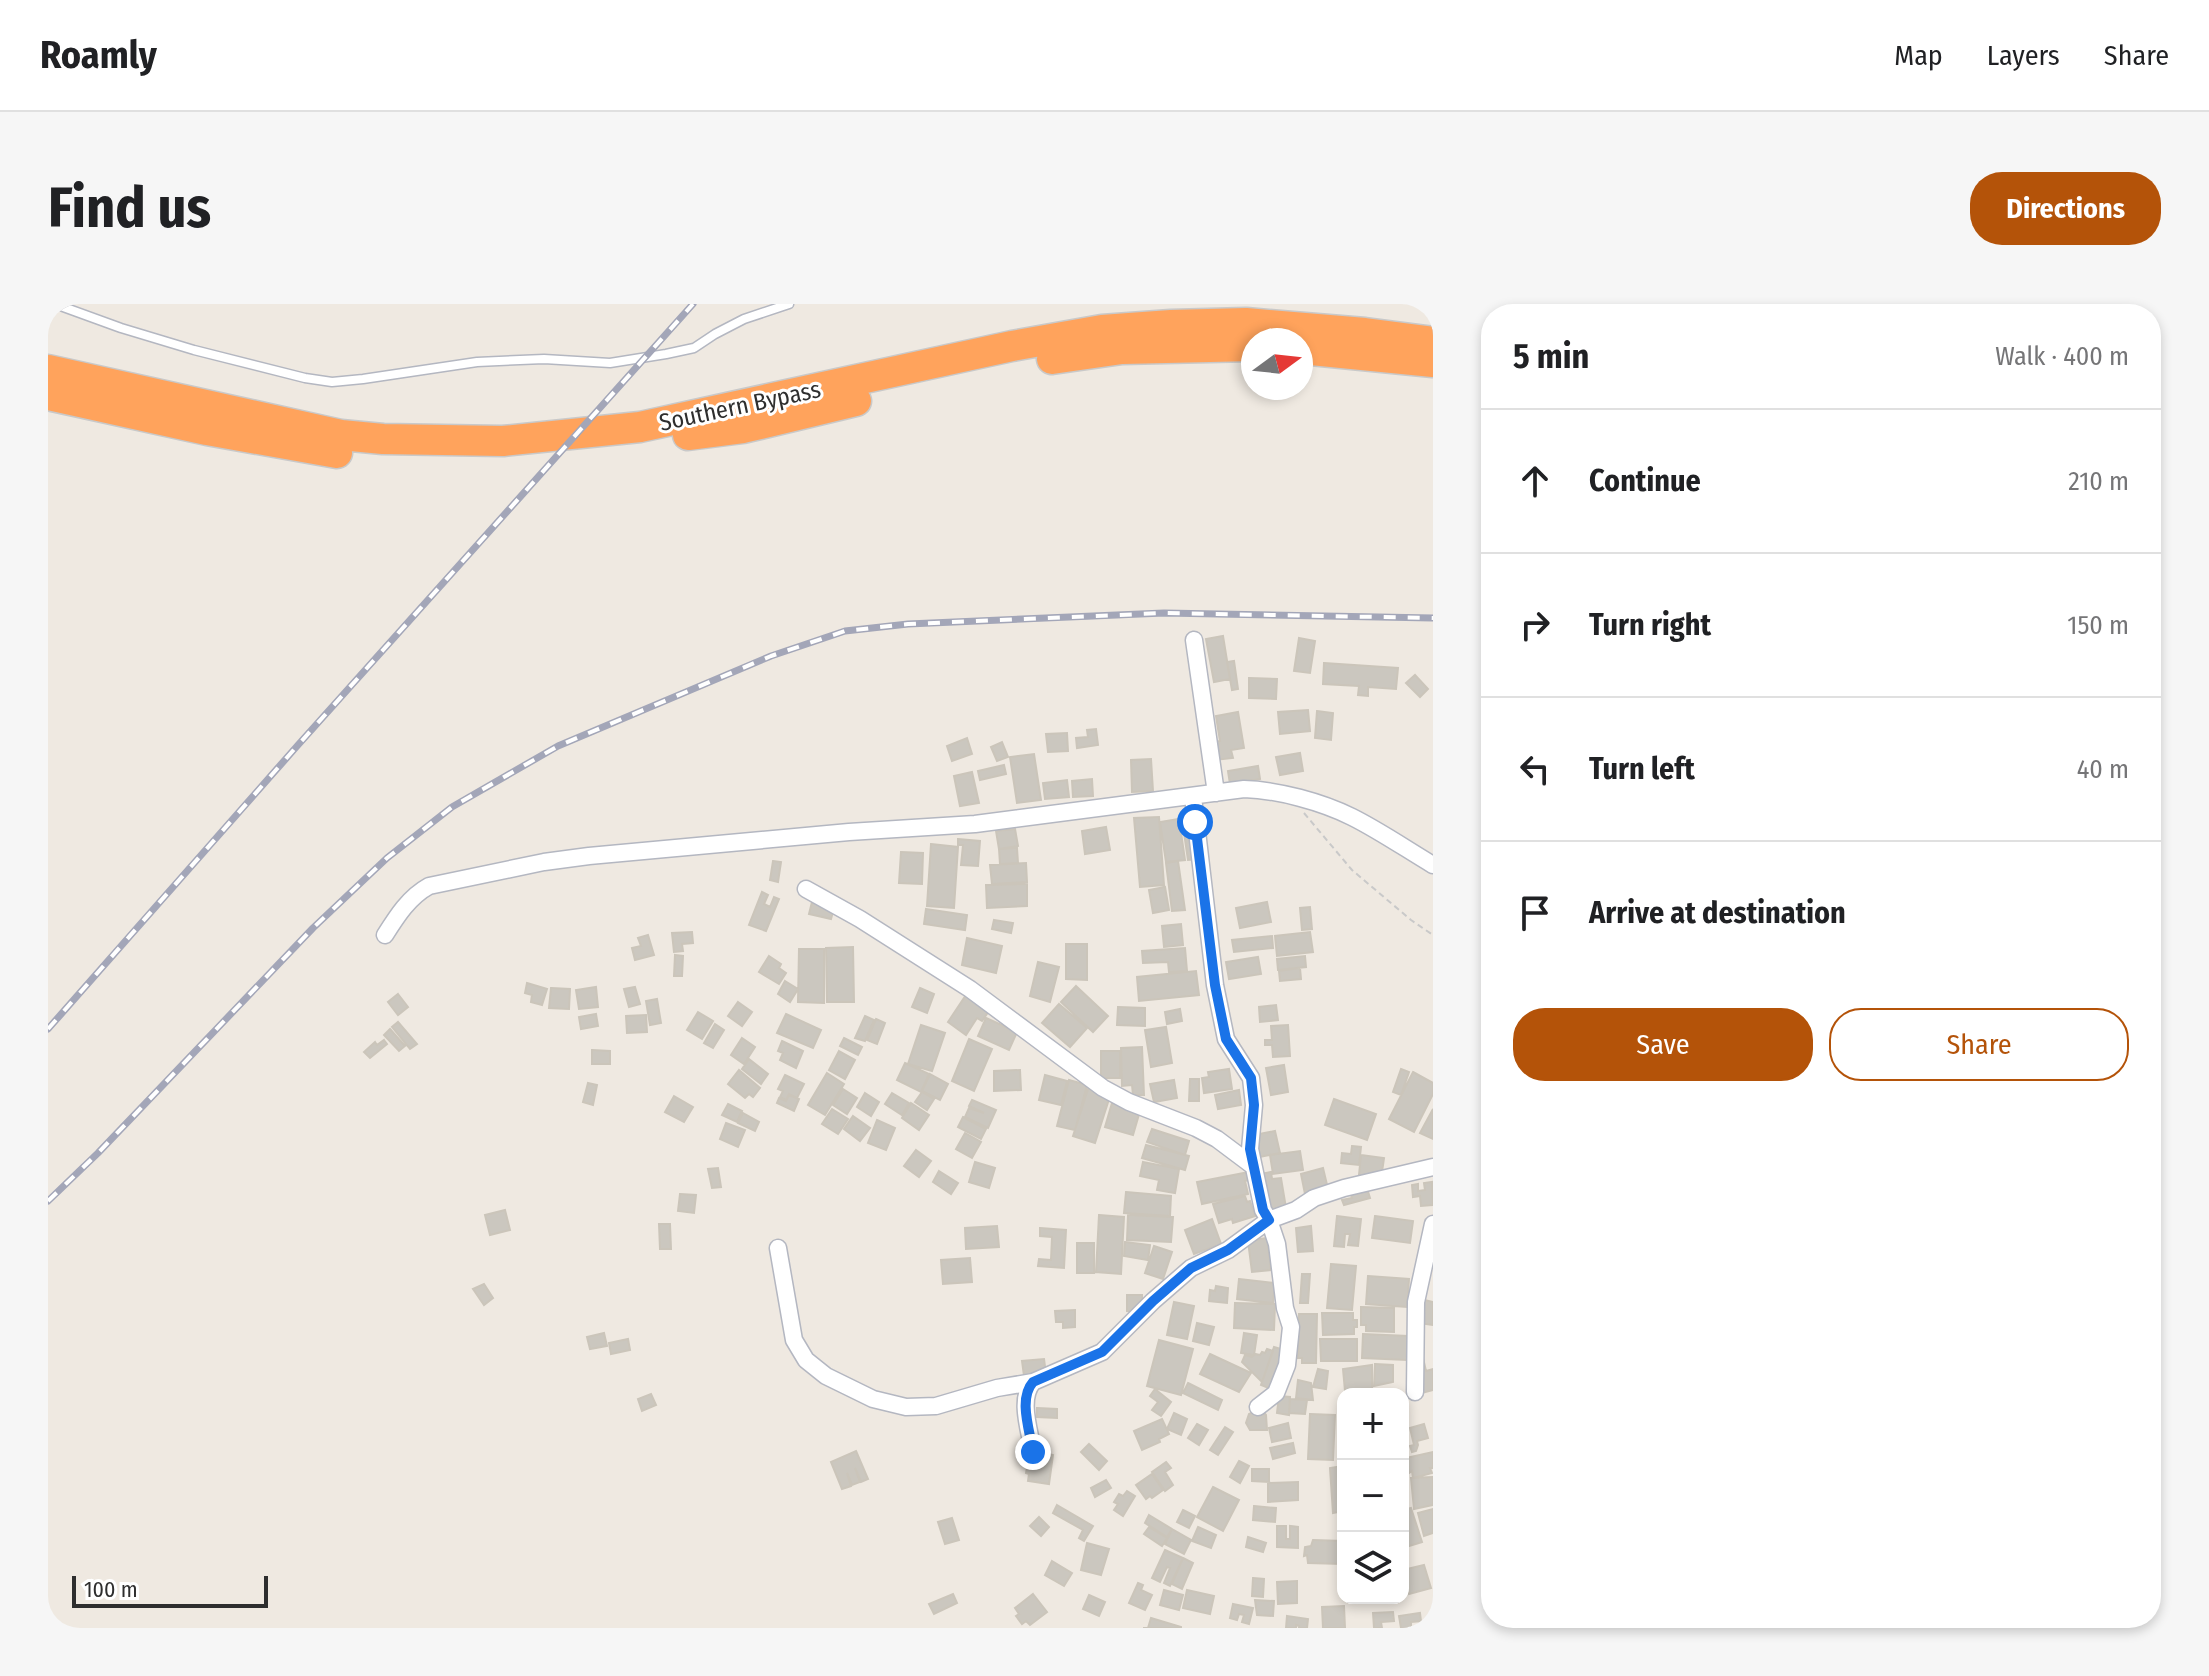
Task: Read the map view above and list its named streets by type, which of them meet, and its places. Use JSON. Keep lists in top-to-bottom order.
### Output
{
  "streets": {
    "highway": ["Southern Bypass"]
  },
  "scale_bar": "100 m",
  "north": "right",
  "page": {
    "header": "Roamly",
    "nav": ["Map", "Layers", "Share"],
    "buttons": [
      "Directions",
      ["Save", "Share"]
    ],
    "title": "Find us",
    "heading": ["5 min", "Walk · 400 m"],
    "list": [
      ["Continue", "210 m"],
      ["Turn right", "150 m"],
      ["Turn left", "40 m"],
      "Arrive at destination"
    ],
    "map_buttons": ["+", "−"],
    "scale": "100 m"
  }
}
